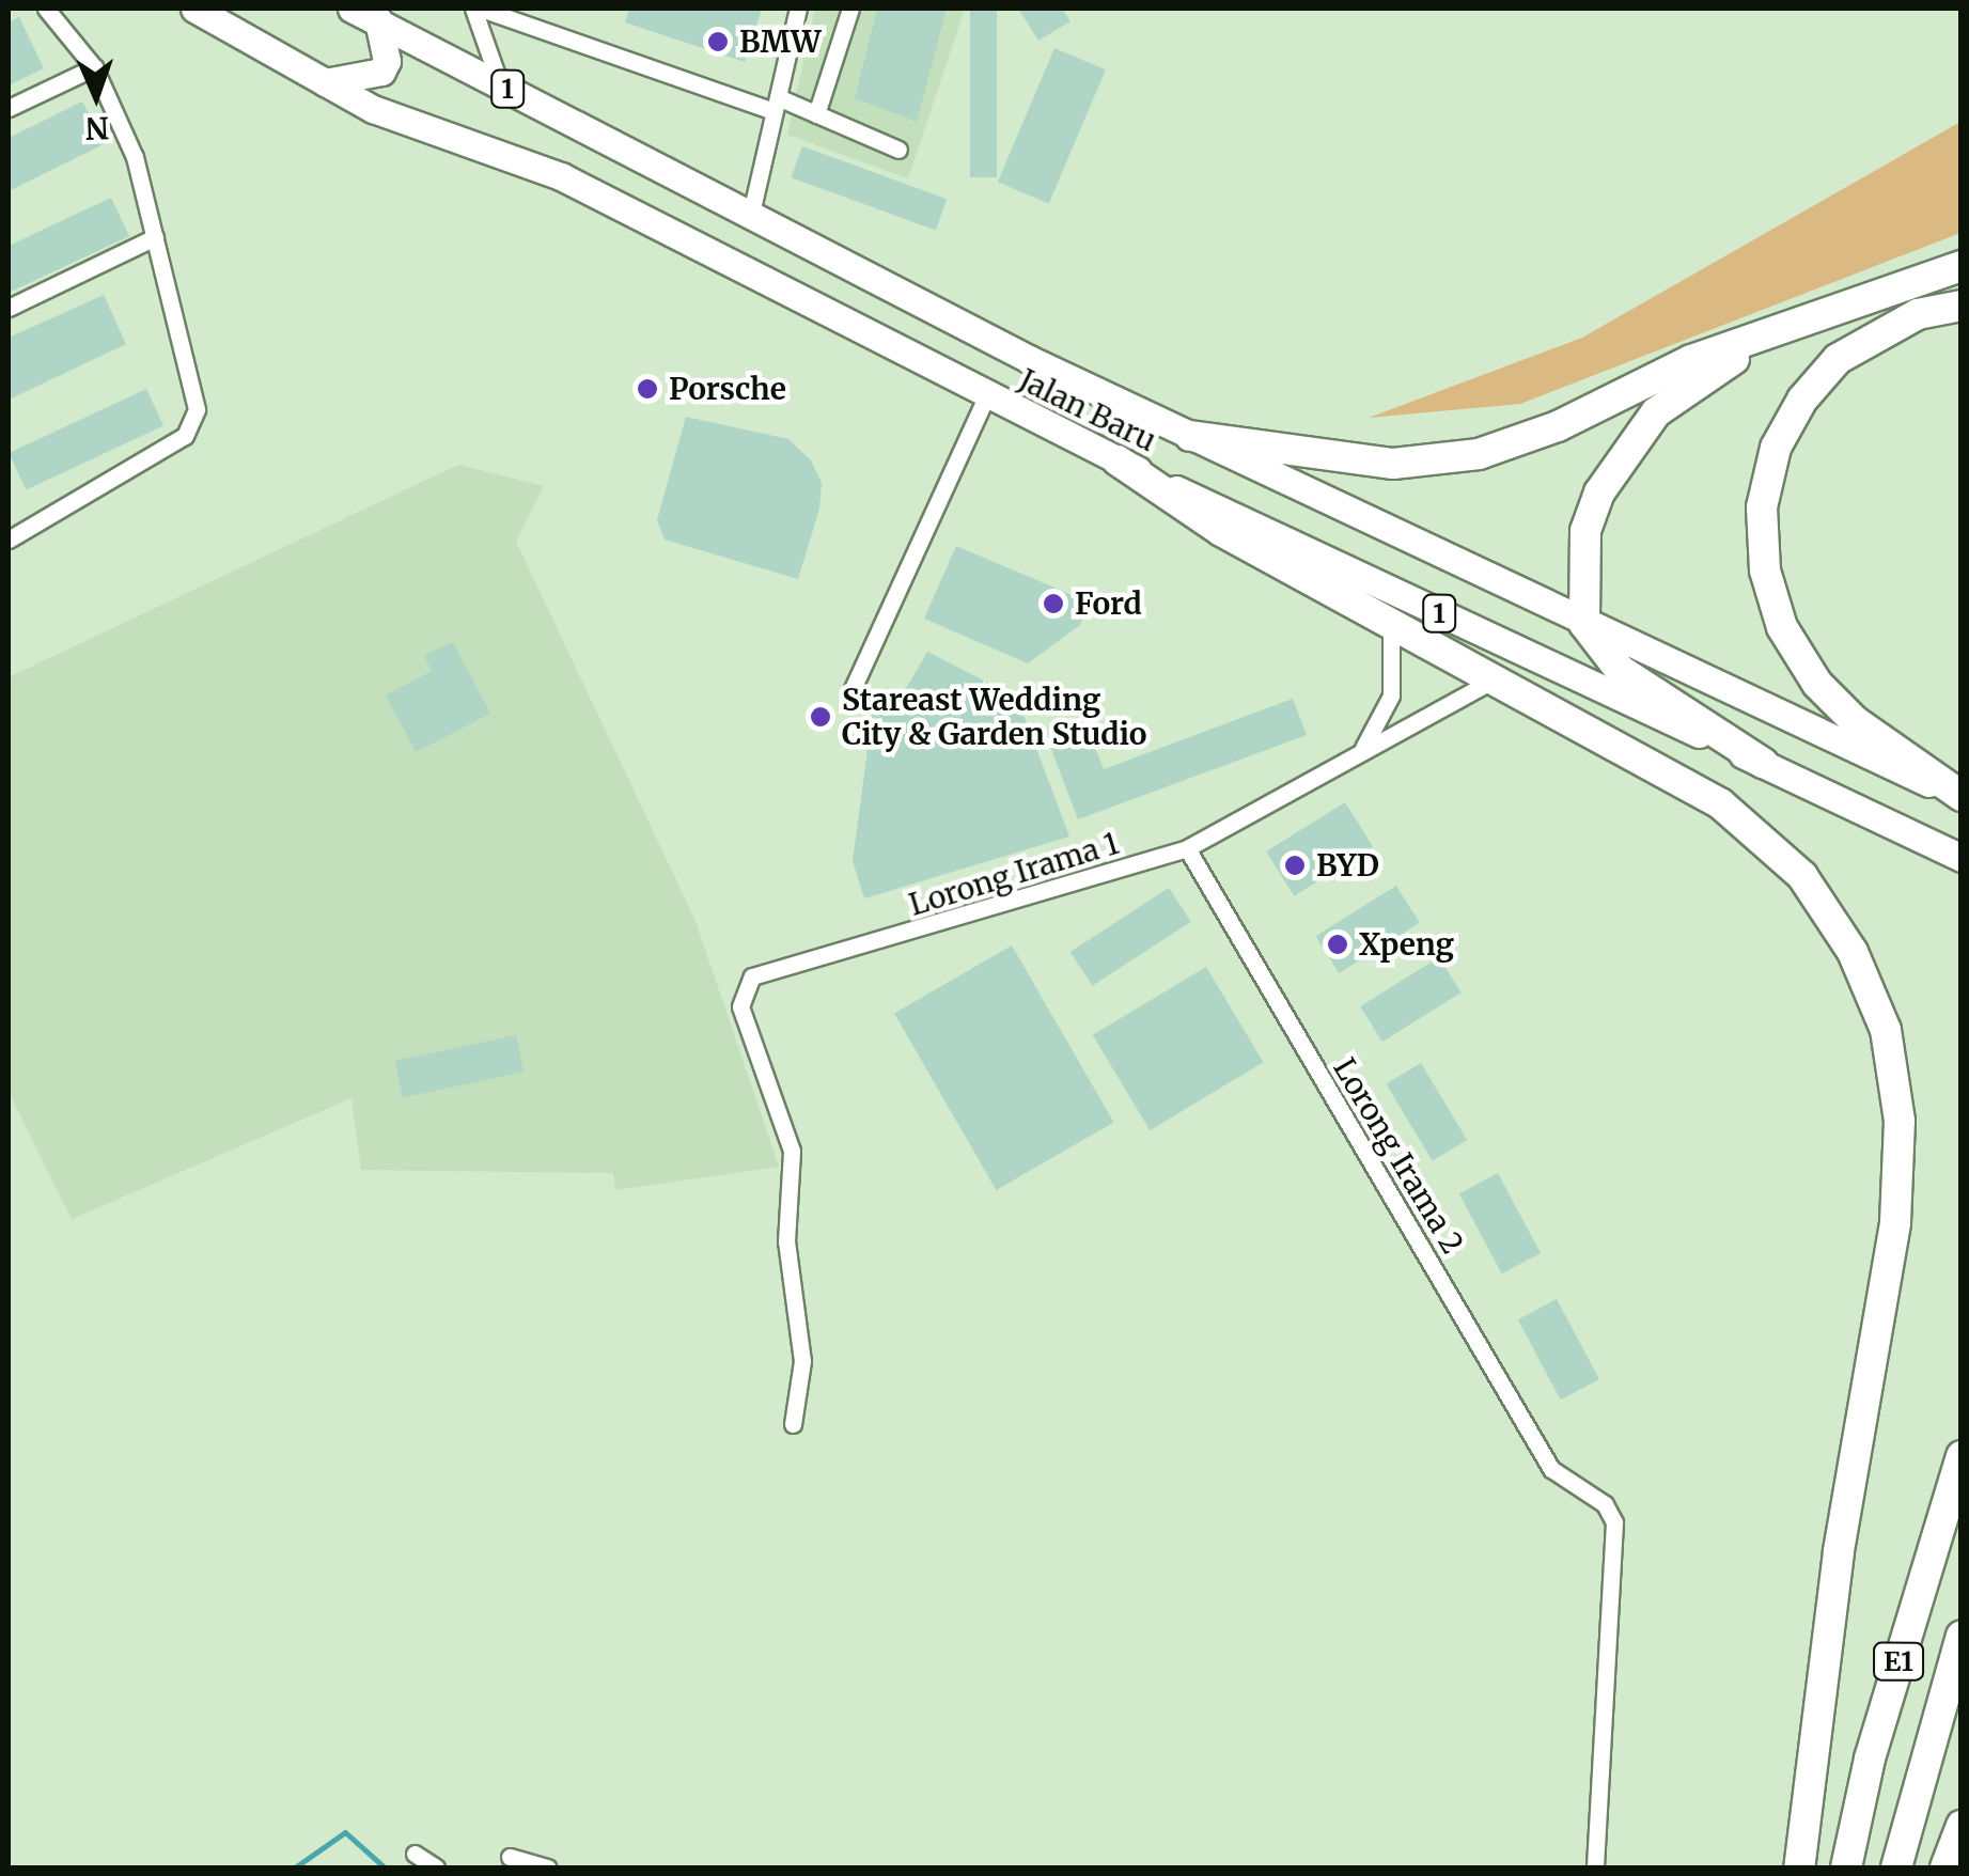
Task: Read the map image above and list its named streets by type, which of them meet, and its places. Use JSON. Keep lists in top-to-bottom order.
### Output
{
  "streets": {
    "highway": ["1", "Jalan Baru", "E1"],
    "street": ["Lorong Irama 1", "Lorong Irama 2"]
  },
  "crossings": [
    ["Lorong Irama 1", "Lorong Irama 2"]
  ],
  "places": [
    "BMW",
    "Porsche",
    "Ford",
    "Stareast Wedding City & Garden Studio",
    "BYD",
    "Xpeng"
  ],
  "north": "bottom"
}
